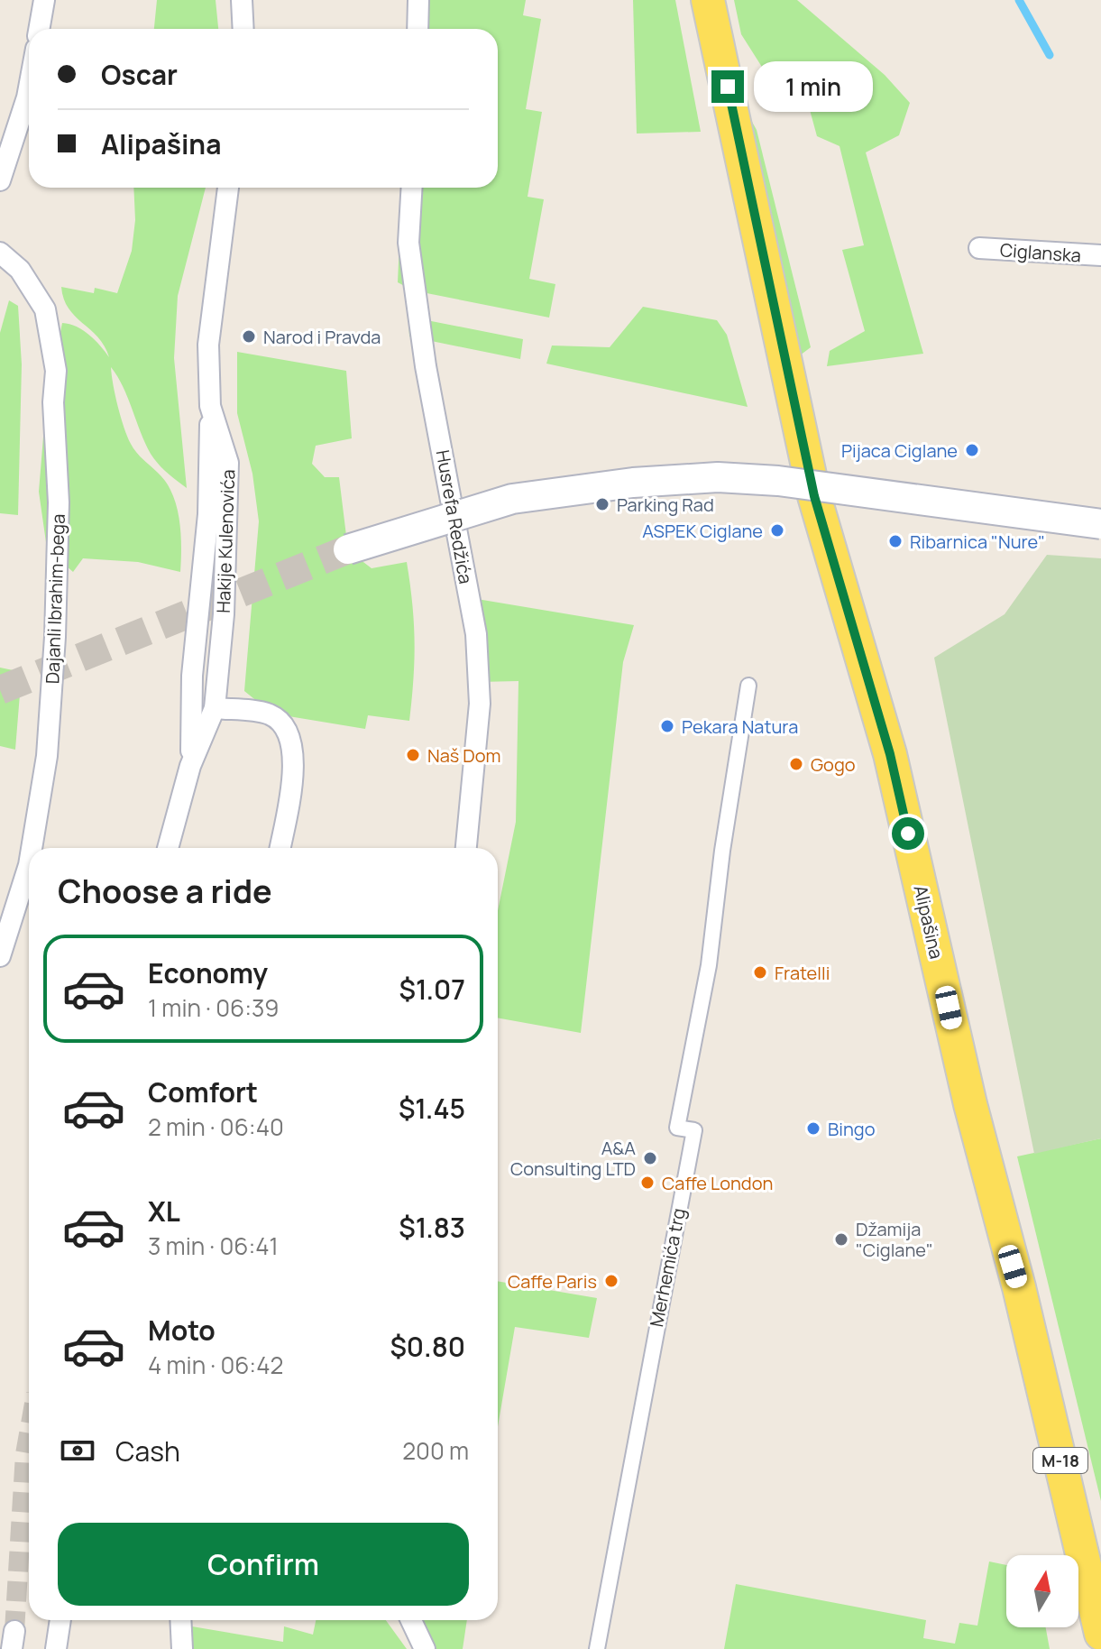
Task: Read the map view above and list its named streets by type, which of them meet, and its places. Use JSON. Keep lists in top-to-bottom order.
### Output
{
  "streets": {
    "main road": ["Alipašina", "M-18"],
    "street": [
      "Ciglanska",
      "Husrefa Redžića",
      "Hakije Kulenovića",
      "Dajanli Ibrahim-bega",
      "Merhemića trg"
    ]
  },
  "places": [
    "Narod i Pravda",
    "Pijaca Ciglane",
    "Parking Rad",
    "ASPEK Ciglane",
    "Ribarnica \"Nure\"",
    "Pekara Natura",
    "Naš Dom",
    "Gogo",
    "Fratelli",
    "Bingo",
    "A&A Consulting LTD",
    "Caffe London",
    "Džamija \"Ciglane\"",
    "Caffe Paris"
  ],
  "north": "top",
  "page": {
    "banner": ["Oscar", "Alipašina"],
    "bubble": "1 min",
    "heading": "Choose a ride",
    "list": [
      {
        "name": "Economy",
        "note": "1 min · 06:39",
        "value": "$1.07"
      },
      {
        "name": "Comfort",
        "note": "2 min · 06:40",
        "value": "$1.45"
      },
      {
        "name": "XL",
        "note": "3 min · 06:41",
        "value": "$1.83"
      },
      {
        "name": "Moto",
        "note": "4 min · 06:42",
        "value": "$0.80"
      }
    ],
    "pay": ["Cash", "200 m"],
    "buttons": "Confirm"
  }
}
